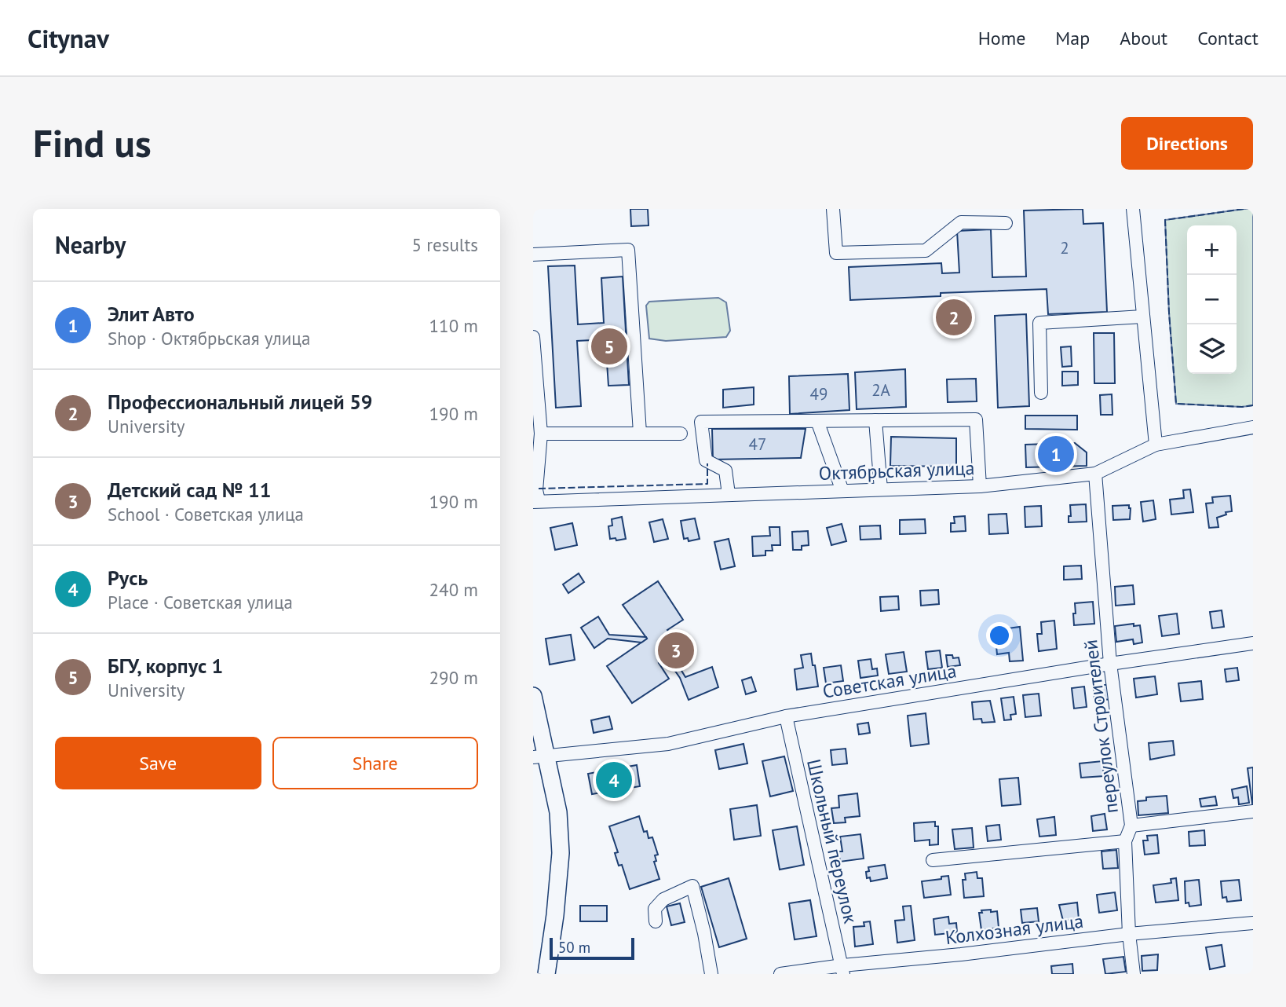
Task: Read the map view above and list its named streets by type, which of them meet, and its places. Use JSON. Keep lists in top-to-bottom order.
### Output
{
  "streets": {
    "street": [
      "Октябрьская улица",
      "Советская улица",
      "переулок Строителей",
      "Школьный переулок",
      "Колхозная улица"
    ]
  },
  "crossings": [
    ["Октябрьская улица", "переулок Строителей"],
    ["Советская улица", "переулок Строителей"],
    ["Советская улица", "Школьный переулок"],
    ["переулок Строителей", "Колхозная улица"],
    ["Школьный переулок", "Колхозная улица"]
  ],
  "house_numbers": [
    "2",
    "2А",
    "49",
    "47"
  ],
  "scale_bar": "50 m",
  "page": {
    "header": "Citynav",
    "nav": [
      "Home",
      "Map",
      "About",
      "Contact"
    ],
    "buttons": [
      "Directions",
      ["Save", "Share"]
    ],
    "title": "Find us",
    "heading": ["Nearby", "5 results"],
    "map_buttons": ["+", "−"],
    "list": [
      {
        "mark": "1",
        "name": "Элит Авто",
        "note": "Shop · Октябрьская улица",
        "value": "110 m"
      },
      {
        "mark": "2",
        "name": "Профессиональный лицей 59",
        "note": "University",
        "value": "190 m"
      },
      {
        "mark": "3",
        "name": "Детский сад № 11",
        "note": "School · Советская улица",
        "value": "190 m"
      },
      {
        "mark": "4",
        "name": "Русь",
        "note": "Place · Советская улица",
        "value": "240 m"
      },
      {
        "mark": "5",
        "name": "БГУ, корпус 1",
        "note": "University",
        "value": "290 m"
      }
    ],
    "pins": [
      "2",
      "5",
      "1",
      "3",
      "4"
    ],
    "scale": "50 m"
  }
}
